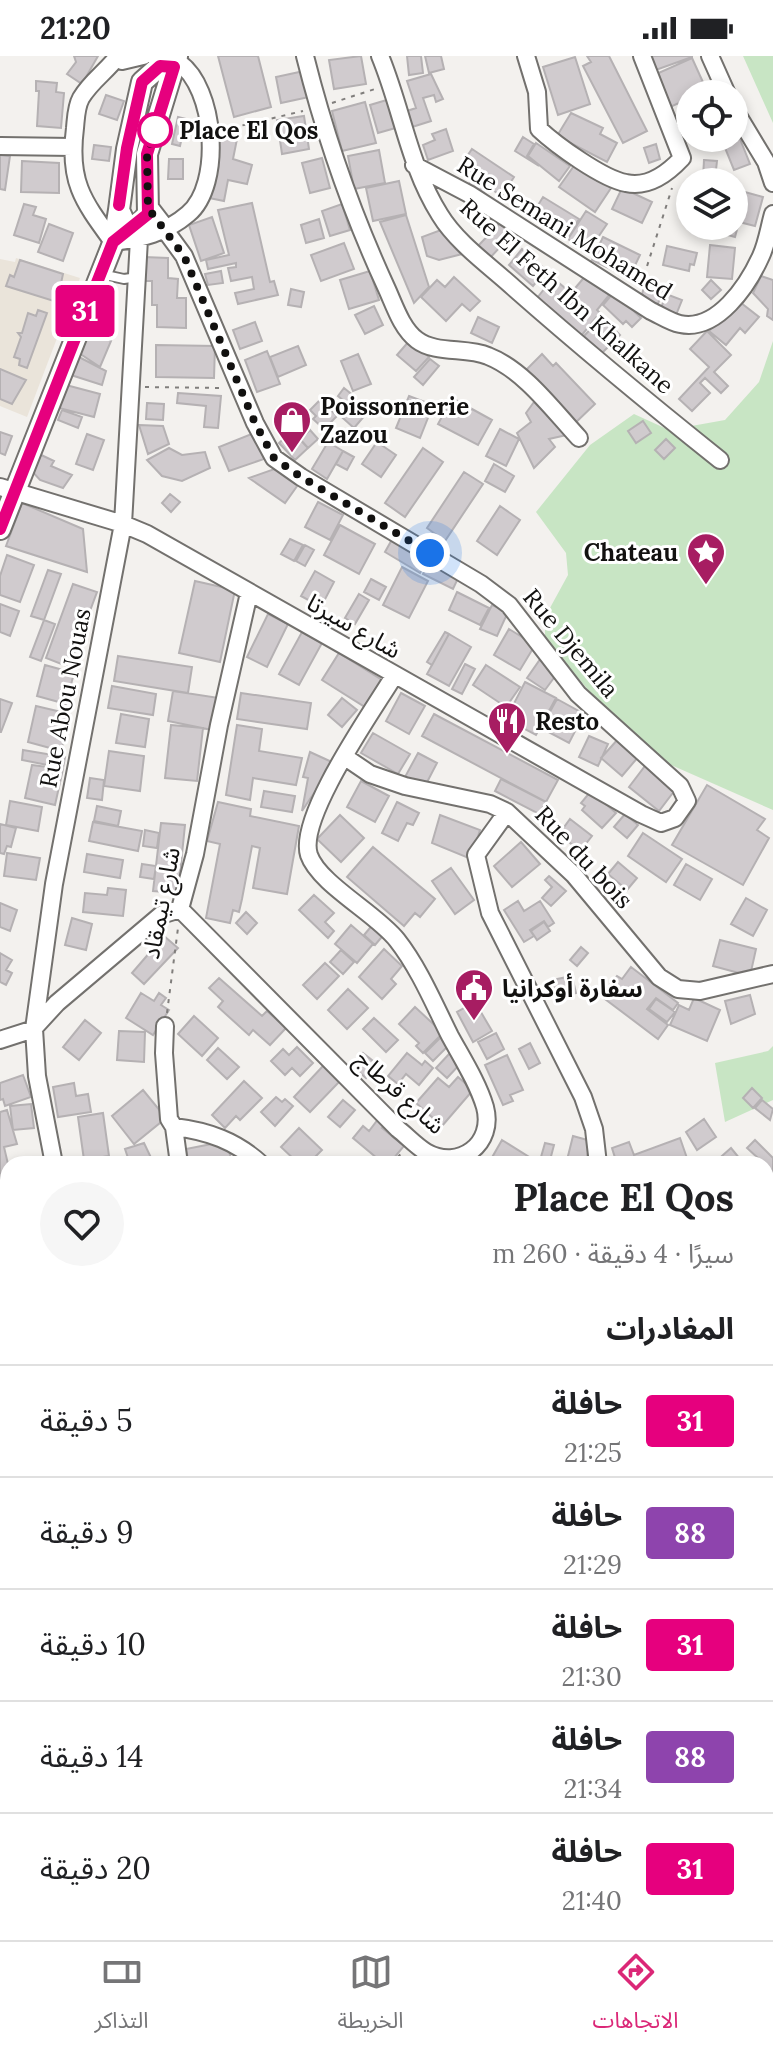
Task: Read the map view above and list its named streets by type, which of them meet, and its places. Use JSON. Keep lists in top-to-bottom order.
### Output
{
  "streets": {
    "street": [
      "Rue Semani Mohamed",
      "Rue El Feth Ibn Khalkane",
      "شارع سيرتا",
      "Rue Djemila",
      "Rue Abou Nouas",
      "Rue du bois",
      "شارع تيمقاد",
      "شارع قرطاج"
    ]
  },
  "crossings": [
    ["Rue Semani Mohamed", "Rue El Feth Ibn Khalkane"],
    ["شارع سيرتا", "Rue Djemila"],
    ["شارع سيرتا", "Rue Abou Nouas"],
    ["شارع سيرتا", "شارع تيمقاد"],
    ["شارع سيرتا", "شارع قرطاج"],
    ["Rue du bois", "شارع قرطاج"],
    ["شارع تيمقاد", "شارع قرطاج"]
  ],
  "places": {
    "other": ["Place El Qos"],
    "shop": ["Poissonnerie Zazou"],
    "place": ["Chateau"],
    "restaurant": ["Resto"],
    "public building": ["سفارة أوكرانيا"]
  },
  "lines": ["bus line 31"],
  "page": {
    "status": "21:20",
    "on_map": "31",
    "heading": [
      ["Place El Qos", "سيرًا · 4 دقيقة · 260 m"],
      "المغادرات"
    ],
    "list": [
      {
        "mark": "31",
        "name": "حافلة",
        "note": "21:25",
        "value": "5 دقيقة"
      },
      {
        "mark": "88",
        "name": "حافلة",
        "note": "21:29",
        "value": "9 دقيقة"
      },
      {
        "mark": "31",
        "name": "حافلة",
        "note": "21:30",
        "value": "10 دقيقة"
      },
      {
        "mark": "88",
        "name": "حافلة",
        "note": "21:34",
        "value": "14 دقيقة"
      },
      {
        "mark": "31",
        "name": "حافلة",
        "note": "21:40",
        "value": "20 دقيقة"
      }
    ],
    "tabs": ["الاتجاهات", "الخريطة", "التذاكر"]
  }
}
